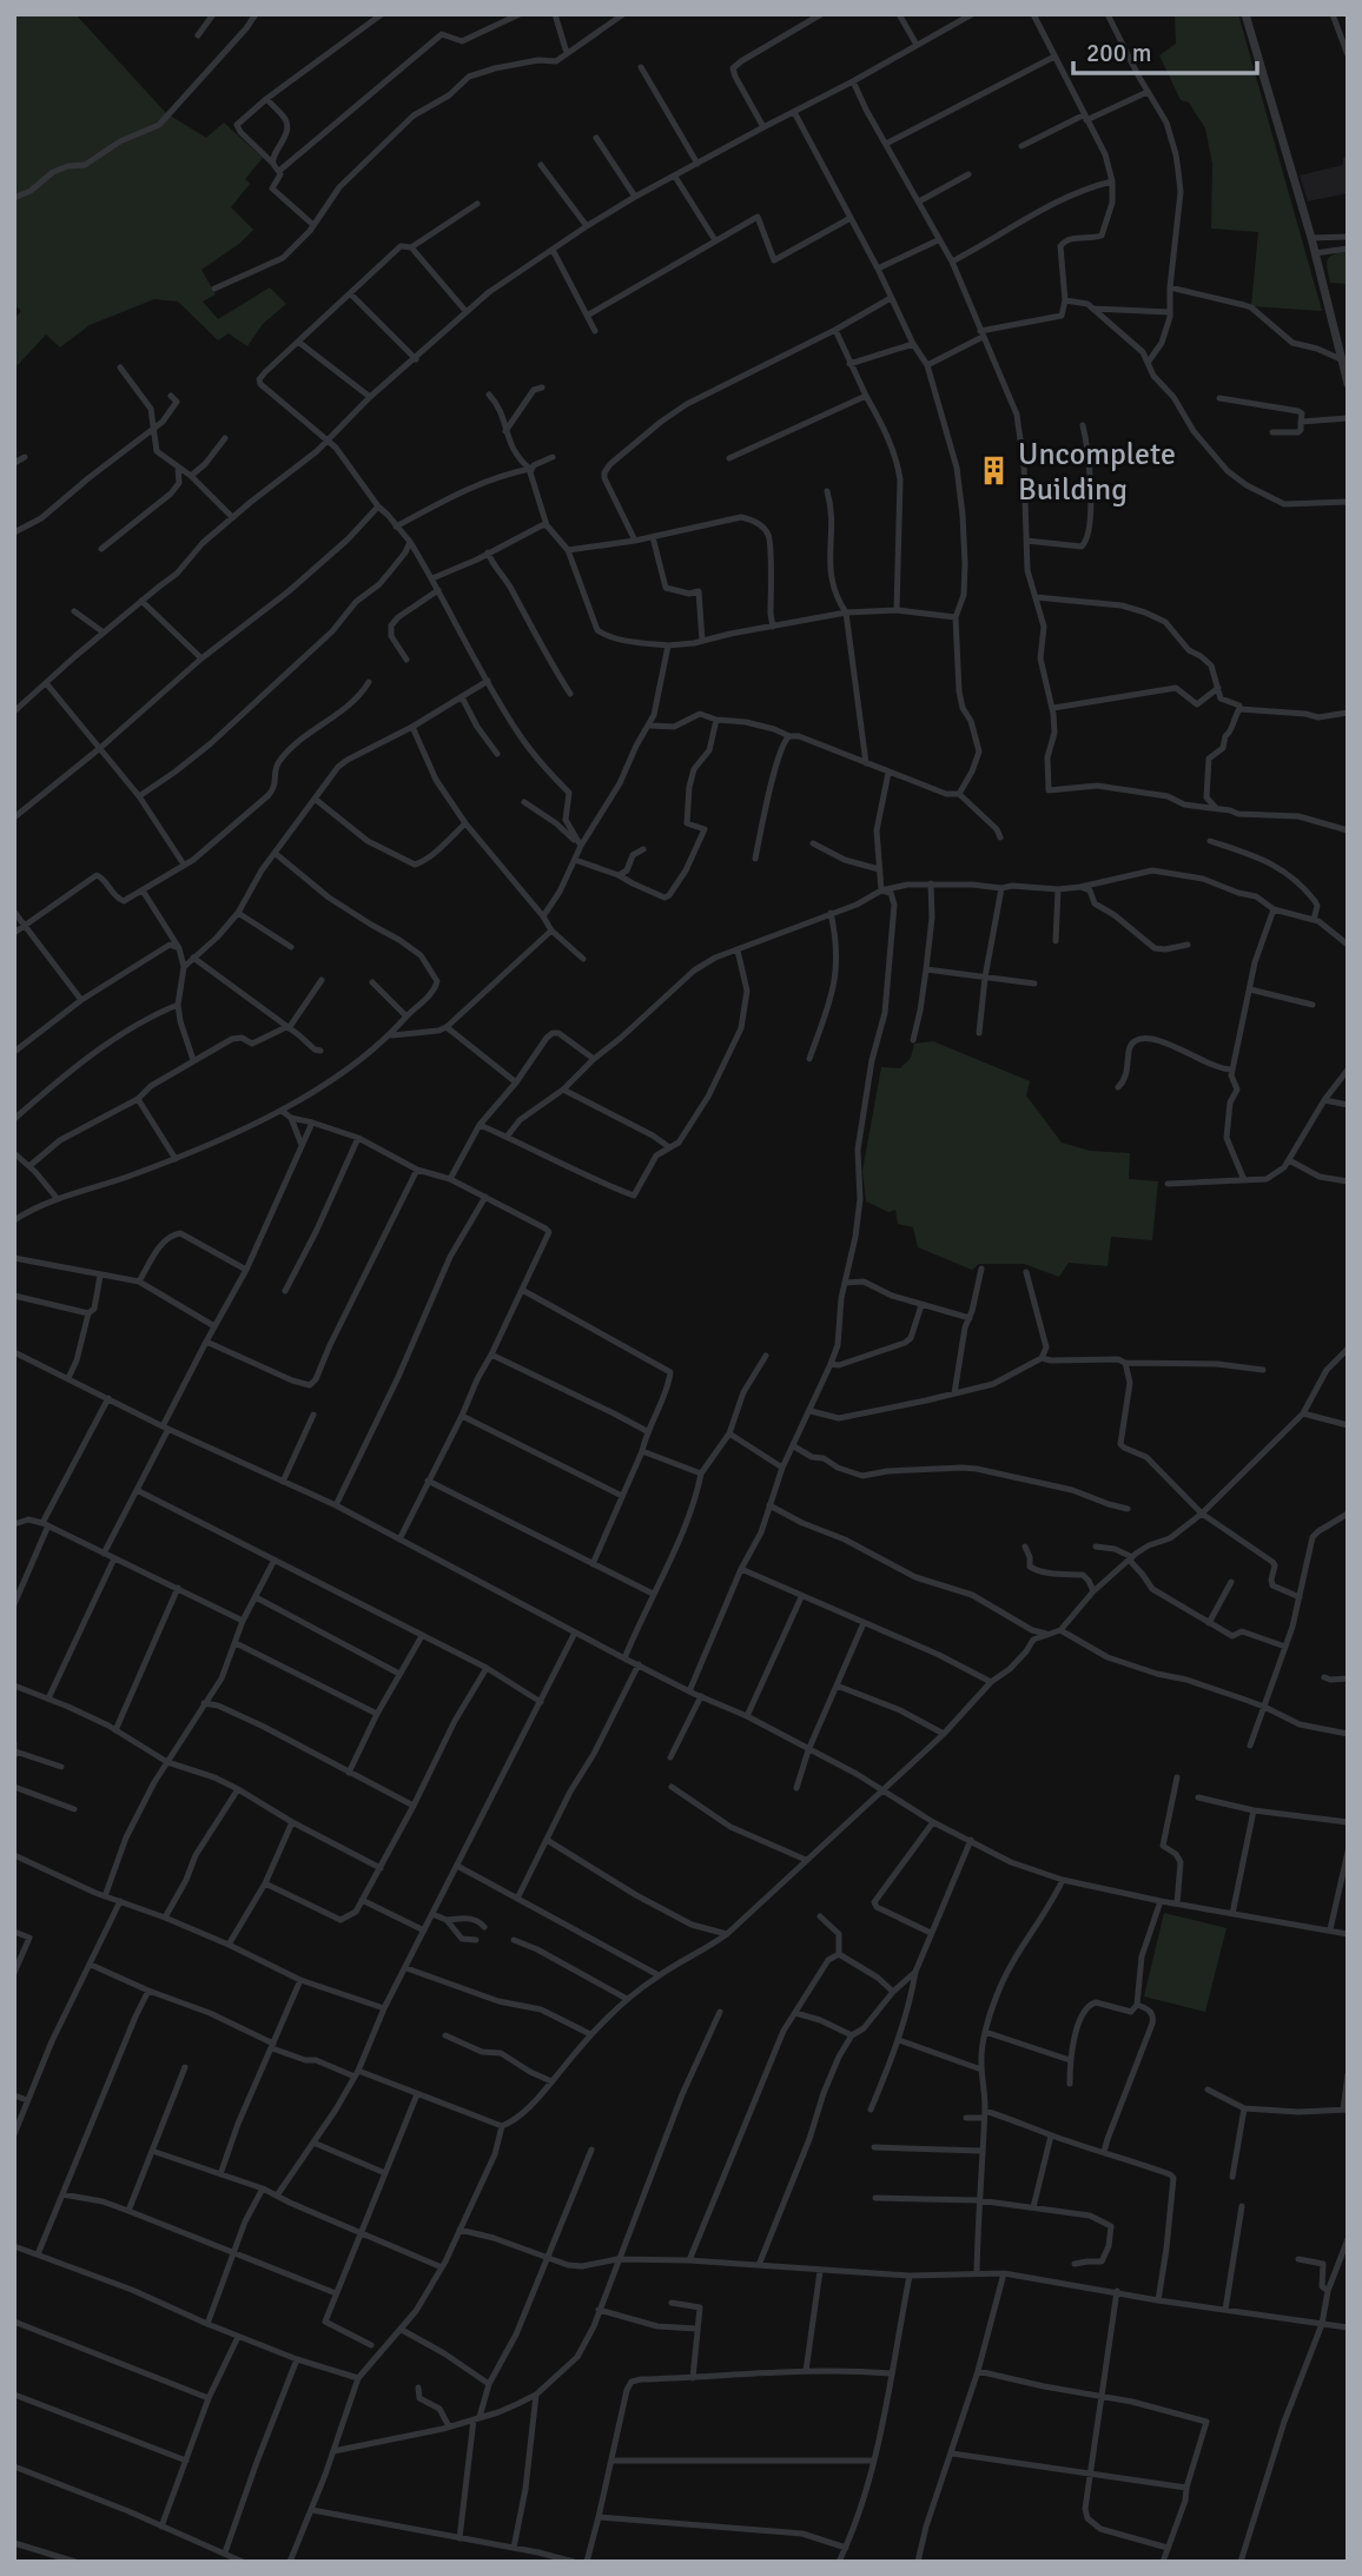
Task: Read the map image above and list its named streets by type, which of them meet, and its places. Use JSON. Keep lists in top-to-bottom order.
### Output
{
  "places": {
    "building": ["Uncomplete Building"]
  },
  "scale_bar": "200 m"
}
